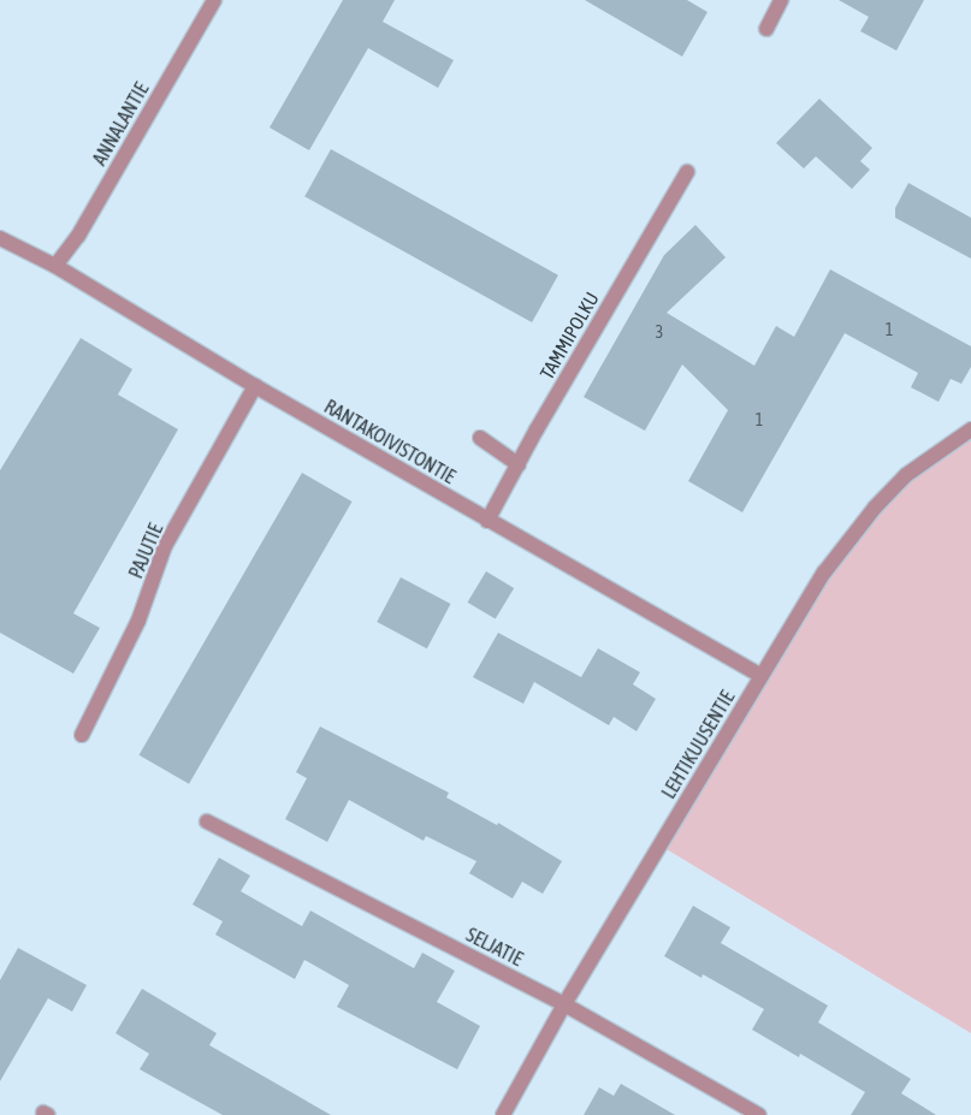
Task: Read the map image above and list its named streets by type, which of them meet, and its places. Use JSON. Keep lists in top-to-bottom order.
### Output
{
  "streets": {
    "street": [
      "ANNALANTIE",
      "TAMMIPOLKU",
      "RANTAKOIVISTONTIE",
      "PAJUTIE",
      "LEHTIKUUSENTIE",
      "SELJATIE"
    ]
  },
  "crossings": [
    ["ANNALANTIE", "RANTAKOIVISTONTIE"],
    ["TAMMIPOLKU", "RANTAKOIVISTONTIE"],
    ["RANTAKOIVISTONTIE", "PAJUTIE"],
    ["RANTAKOIVISTONTIE", "LEHTIKUUSENTIE"],
    ["LEHTIKUUSENTIE", "SELJATIE"]
  ],
  "house_numbers": ["1", "3", "1"]
}
